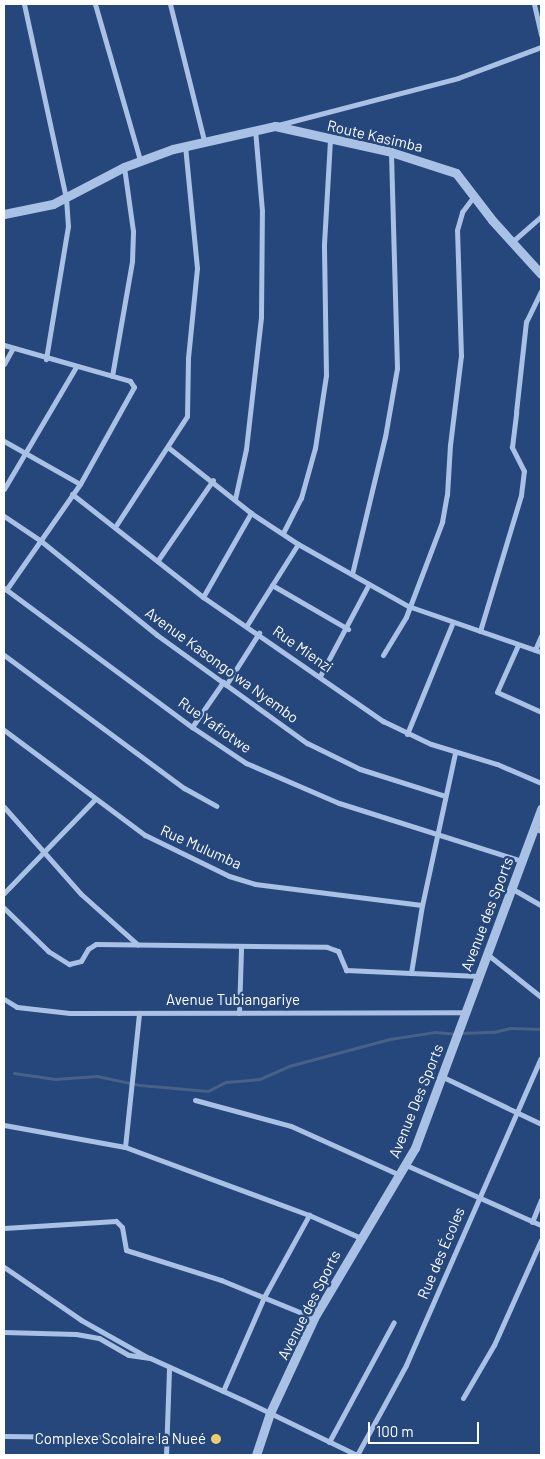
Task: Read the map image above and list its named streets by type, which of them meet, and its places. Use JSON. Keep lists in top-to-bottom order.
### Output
{
  "streets": {
    "street": [
      "Route Kasimba",
      "Rue Mienzi",
      "Avenue Kasongo wa Nyembo",
      "Rue Yafiotwe",
      "Rue Mulumba",
      "Avenue des Sports",
      "Avenue Tubiangariye",
      "Avenue Des Sports",
      "Rue des Écoles"
    ]
  },
  "crossings": [
    ["Rue Yafiotwe", "Avenue des Sports"],
    ["Avenue des Sports", "Avenue Tubiangariye"],
    ["Avenue des Sports", "Avenue Des Sports"]
  ],
  "places": ["Complexe Scolaire la Nueé"],
  "scale_bar": "100 m"
}
